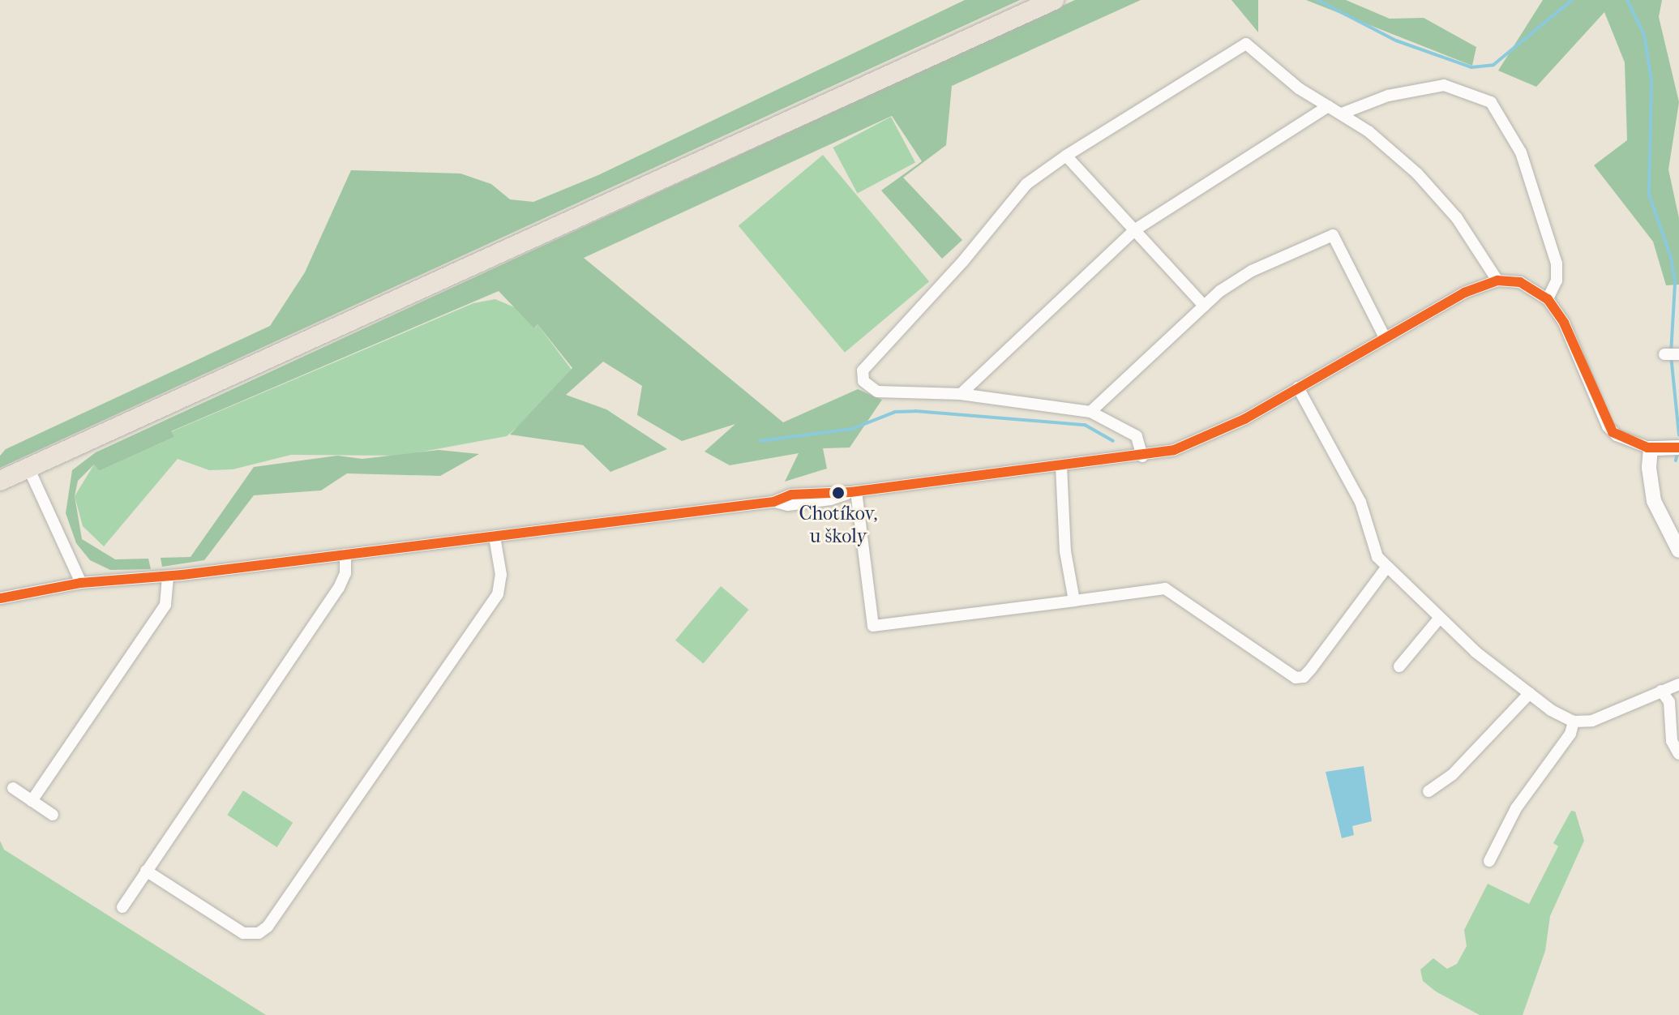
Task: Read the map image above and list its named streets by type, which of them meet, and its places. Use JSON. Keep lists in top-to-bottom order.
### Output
{
  "places": ["Chotíkov, u školy"]
}
